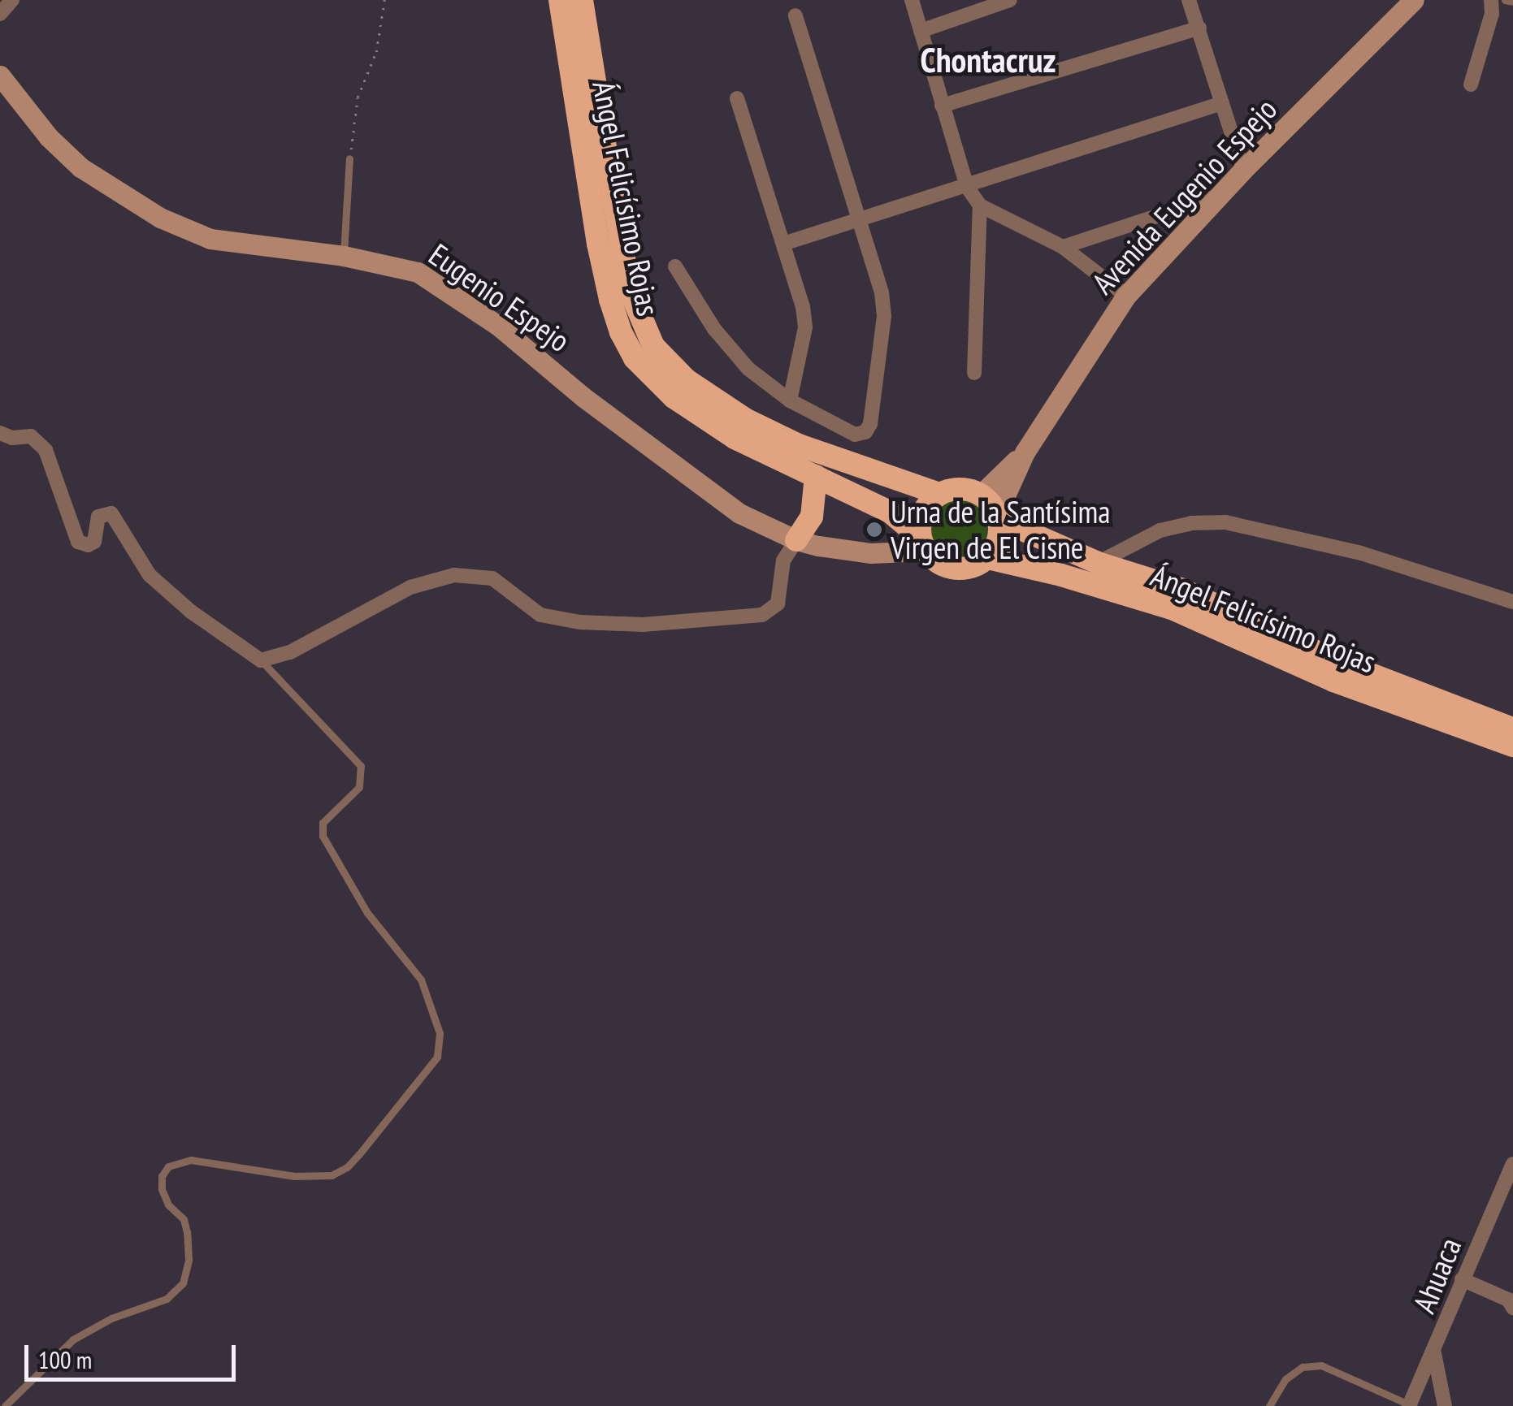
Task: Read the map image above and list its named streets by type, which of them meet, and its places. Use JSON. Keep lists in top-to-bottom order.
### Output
{
  "streets": {
    "highway": ["Ángel Felicísimo Rojas"],
    "main road": ["Avenida Eugenio Espejo", "Eugenio Espejo"],
    "street": ["Ahuaca"]
  },
  "crossings": [
    ["Avenida Eugenio Espejo", "Ángel Felicísimo Rojas"],
    ["Avenida Eugenio Espejo", "Eugenio Espejo"],
    ["Ángel Felicísimo Rojas", "Eugenio Espejo"]
  ],
  "districts": ["Chontacruz"],
  "places": ["Urna de la Santísima Virgen de El Cisne"],
  "scale_bar": "100 m"
}
